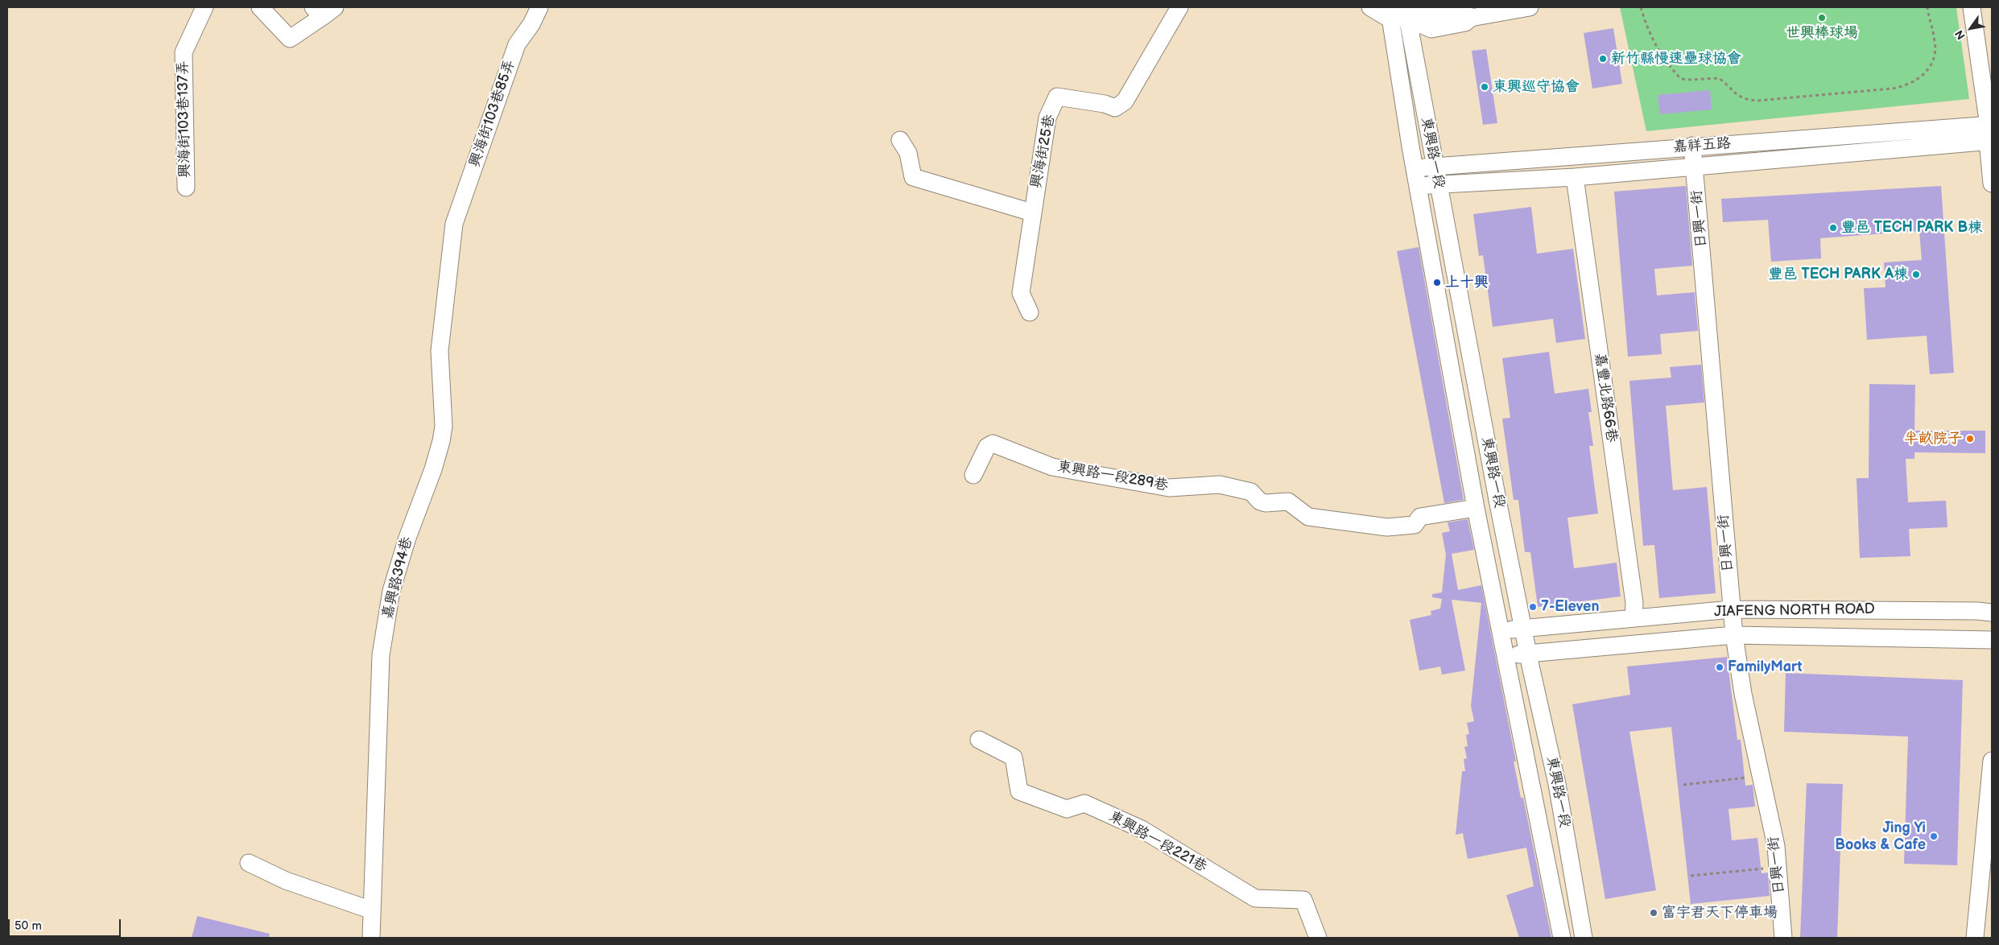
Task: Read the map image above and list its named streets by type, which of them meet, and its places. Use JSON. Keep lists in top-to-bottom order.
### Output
{
  "streets": {
    "street": [
      "興海街103巷85弄",
      "興海街103巷137弄",
      "嘉祥五路",
      "興海街25巷",
      "東興路一段",
      "日興一街",
      "嘉豐北路66巷",
      "東興路一段289巷",
      "嘉興路394巷",
      "JIAFENG NORTH ROAD",
      "東興路一段221巷"
    ]
  },
  "crossings": [
    ["興海街103巷85弄", "嘉興路394巷"],
    ["嘉祥五路", "東興路一段"],
    ["嘉祥五路", "日興一街"],
    ["嘉祥五路", "嘉豐北路66巷"],
    ["東興路一段", "東興路一段289巷"],
    ["東興路一段", "JIAFENG NORTH ROAD"],
    ["日興一街", "JIAFENG NORTH ROAD"],
    ["嘉豐北路66巷", "JIAFENG NORTH ROAD"]
  ],
  "places": [
    "世興棒球場",
    "新竹縣慢速壘球協會",
    "東興巡守協會",
    "豐邑 TECH PARK B棟",
    "豐邑 TECH PARK A棟",
    "上十興",
    "半畝院子",
    "7-Eleven",
    "FamilyMart",
    "Jing Yi Books & Cafe",
    "富宇君天下停車場"
  ],
  "scale_bar": "50 m",
  "north": "bottom left"
}
